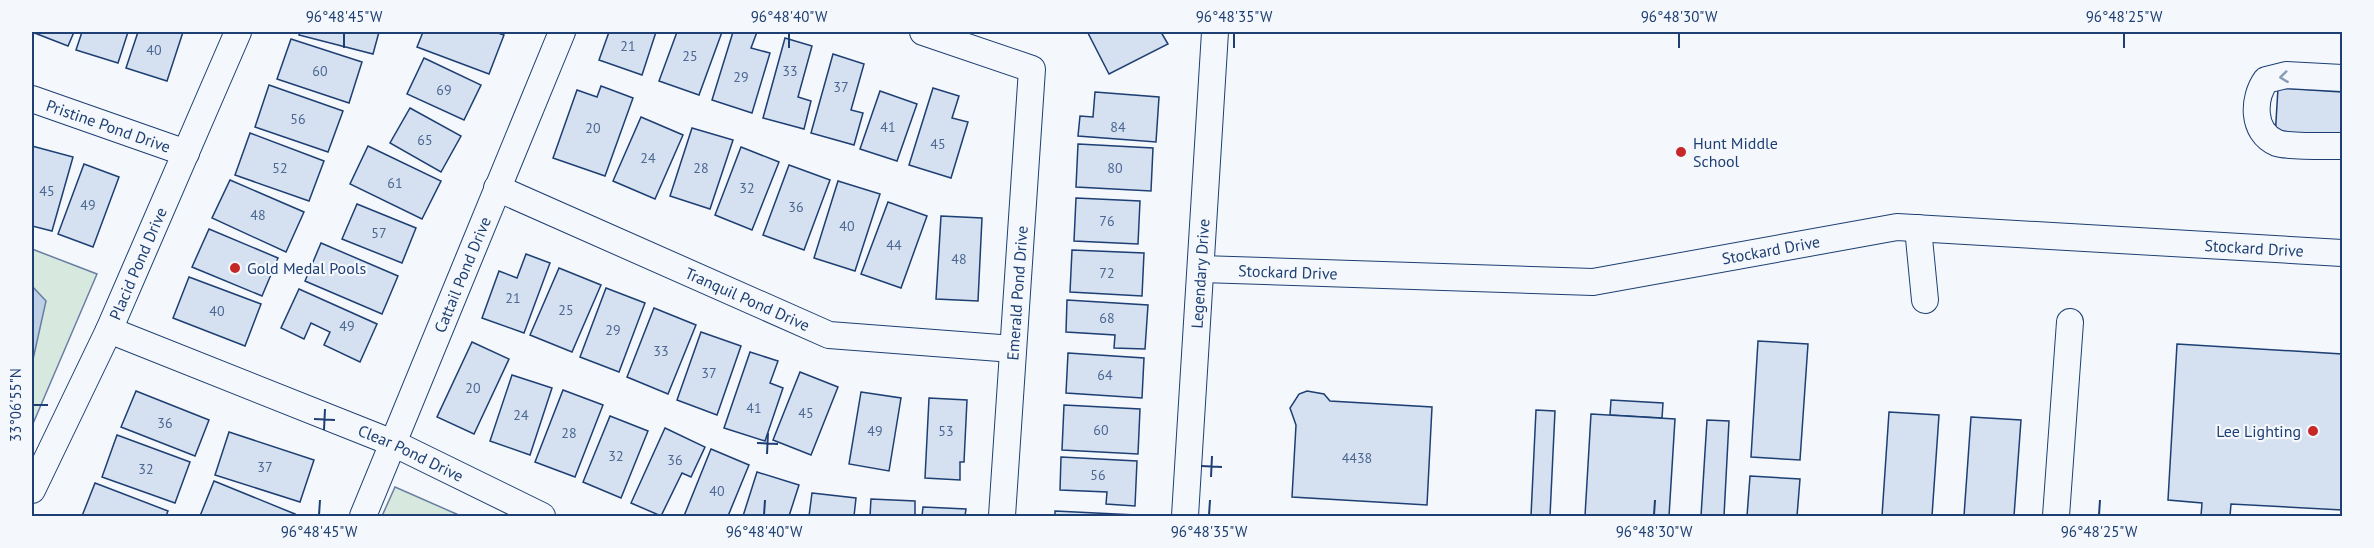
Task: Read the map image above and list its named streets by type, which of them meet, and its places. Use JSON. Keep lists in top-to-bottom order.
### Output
{
  "streets": {
    "street": [
      "Pristine Pond Drive",
      "Stockard Drive",
      "Placid Pond Drive",
      "Cattail Pond Drive",
      "Legendary Drive",
      "Emerald Pond Drive",
      "Tranquil Pond Drive",
      "Clear Pond Drive"
    ]
  },
  "crossings": [
    ["Pristine Pond Drive", "Placid Pond Drive"],
    ["Stockard Drive", "Legendary Drive"],
    ["Placid Pond Drive", "Clear Pond Drive"],
    ["Cattail Pond Drive", "Tranquil Pond Drive"],
    ["Cattail Pond Drive", "Clear Pond Drive"],
    ["Emerald Pond Drive", "Tranquil Pond Drive"]
  ],
  "places": ["Hunt Middle School", "Gold Medal Pools", "Lee Lighting"],
  "house_numbers": [
    "21",
    "40",
    "25",
    "60",
    "33",
    "29",
    "37",
    "69",
    "56",
    "41",
    "84",
    "20",
    "65",
    "45",
    "24",
    "52",
    "28",
    "80",
    "61",
    "32",
    "45",
    "49",
    "36",
    "48",
    "76",
    "40",
    "57",
    "44",
    "48",
    "72",
    "21",
    "25",
    "40",
    "68",
    "49",
    "29",
    "33",
    "37",
    "64",
    "20",
    "41",
    "45",
    "24",
    "36",
    "60",
    "49",
    "53",
    "28",
    "32",
    "4438",
    "36",
    "37",
    "32",
    "56",
    "40"
  ],
  "coordinates": [
    "96°48'45\"W",
    "96°48'40\"W",
    "96°48'35\"W",
    "96°48'30\"W",
    "96°48'25\"W",
    "33°06'55\"N"
  ]
}
